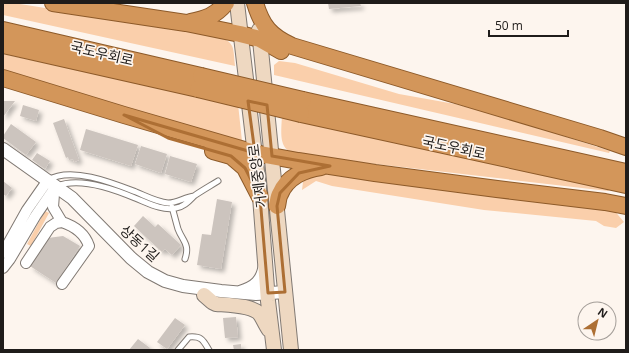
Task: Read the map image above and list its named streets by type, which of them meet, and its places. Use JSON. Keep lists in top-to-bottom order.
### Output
{
  "streets": {
    "highway": ["국도우회로"],
    "main road": ["거제중앙로"],
    "street": ["상동1길"]
  },
  "crossings": [
    ["거제중앙로", "상동1길"]
  ],
  "scale_bar": "50 m",
  "north": "top right"
}
